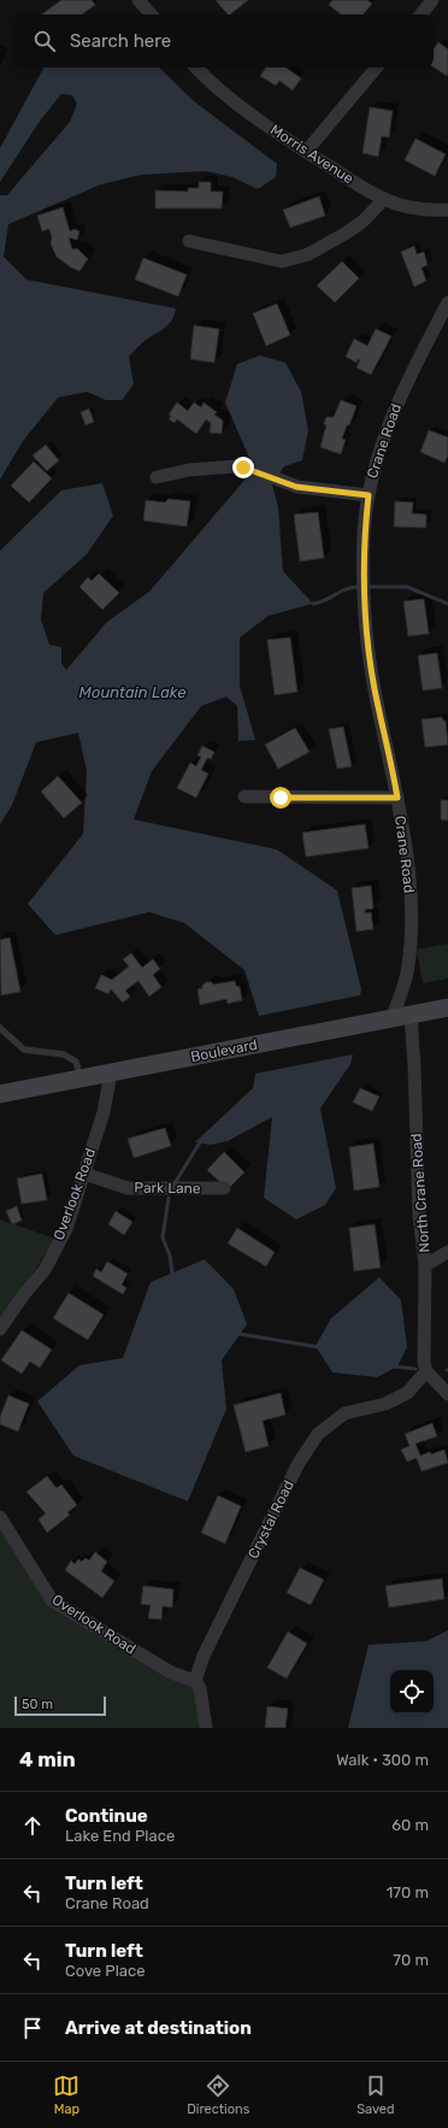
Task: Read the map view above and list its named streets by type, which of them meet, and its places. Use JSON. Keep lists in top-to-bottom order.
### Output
{
  "streets": {
    "main road": ["Boulevard"],
    "street": [
      "Morris Avenue",
      "Crane Road",
      "Park Lane",
      "North Crane Road",
      "Overlook Road",
      "Crystal Road"
    ]
  },
  "crossings": [
    ["Crane Road", "Boulevard"],
    ["Boulevard", "North Crane Road"],
    ["Boulevard", "Overlook Road"],
    ["Park Lane", "Overlook Road"],
    ["North Crane Road", "Crystal Road"],
    ["Overlook Road", "Crystal Road"]
  ],
  "water": ["Mountain Lake"],
  "scale_bar": "50 m",
  "page": {
    "search": "Search here",
    "scale": "50 m",
    "heading": ["4 min", "Walk · 300 m"],
    "list": [
      ["Continue", "Lake End Place", "60 m"],
      ["Turn left", "Crane Road", "170 m"],
      ["Turn left", "Cove Place", "70 m"],
      "Arrive at destination"
    ],
    "nav": ["Map", "Directions", "Saved"]
  }
}
